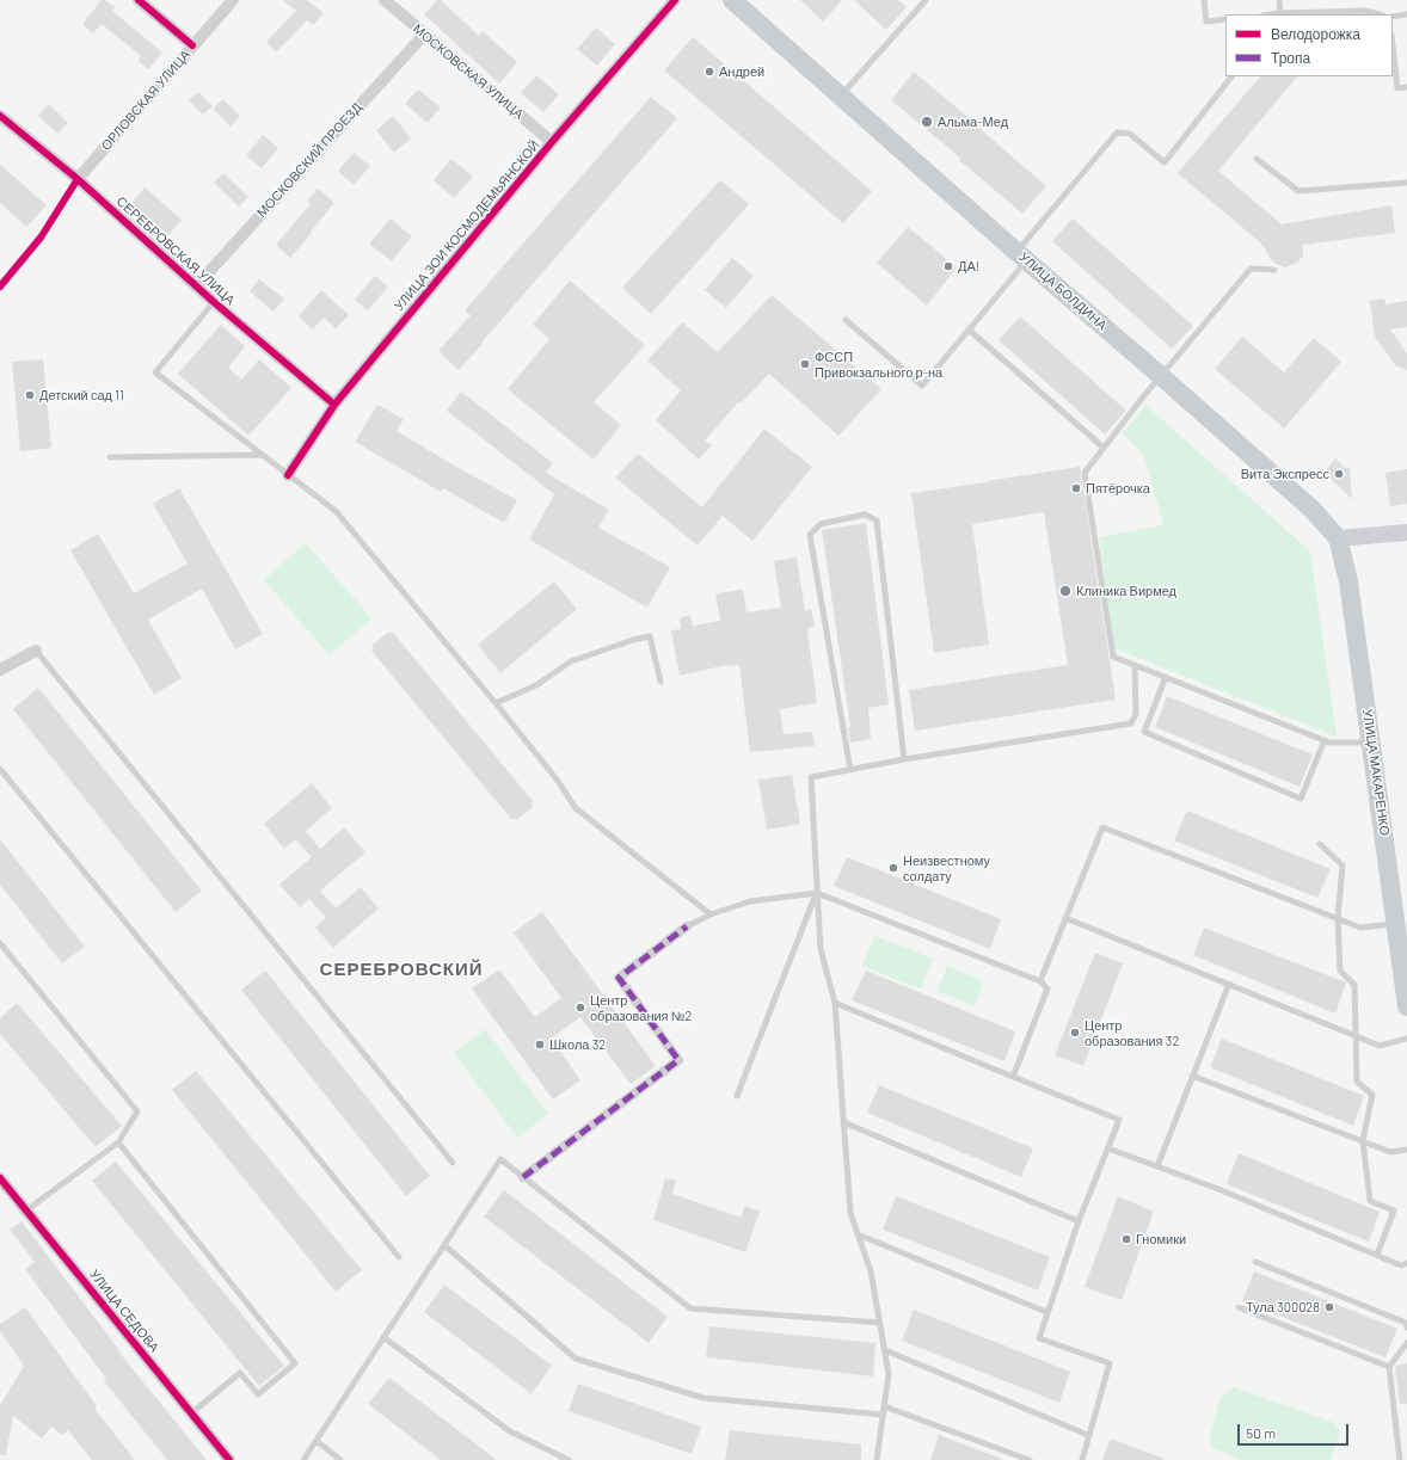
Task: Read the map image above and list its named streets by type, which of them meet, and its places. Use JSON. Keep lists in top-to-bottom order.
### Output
{
  "streets": {
    "main road": ["УЛИЦА БОЛДИНА", "УЛИЦА МАКАРЕНКО"],
    "street": [
      "МОСКОВСКАЯ УЛИЦА",
      "ОРЛОВСКАЯ УЛИЦА",
      "МОСКОВСКИЙ ПРОЕЗД",
      "УЛИЦА ЗОИ КОСМОДЕМЬЯНСКОЙ",
      "СЕРЕБРОВСКАЯ УЛИЦА",
      "УЛИЦА СЕДОВА"
    ]
  },
  "crossings": [
    ["МОСКОВСКАЯ УЛИЦА", "МОСКОВСКИЙ ПРОЕЗД"],
    ["МОСКОВСКАЯ УЛИЦА", "УЛИЦА ЗОИ КОСМОДЕМЬЯНСКОЙ"],
    ["ОРЛОВСКАЯ УЛИЦА", "СЕРЕБРОВСКАЯ УЛИЦА"],
    ["МОСКОВСКИЙ ПРОЕЗД", "СЕРЕБРОВСКАЯ УЛИЦА"],
    ["УЛИЦА ЗОИ КОСМОДЕМЬЯНСКОЙ", "СЕРЕБРОВСКАЯ УЛИЦА"],
    ["УЛИЦА БОЛДИНА", "УЛИЦА МАКАРЕНКО"]
  ],
  "districts": ["СЕРЕБРОВСКИЙ"],
  "places": [
    "Андрей",
    "Альма-Мед",
    "ДА!",
    "ФССП Привокзального р-на",
    "Детский сад 11",
    "Вита Экспресс",
    "Пятёрочка",
    "Клиника Вирмед",
    "Неизвестному солдату",
    "Центр образования №2",
    "Центр образования 32",
    "Школа 32",
    "Гномики",
    "Тула 300028"
  ],
  "legend": ["Велодорожка", "Тропа"],
  "scale_bar": "50 m"
}
